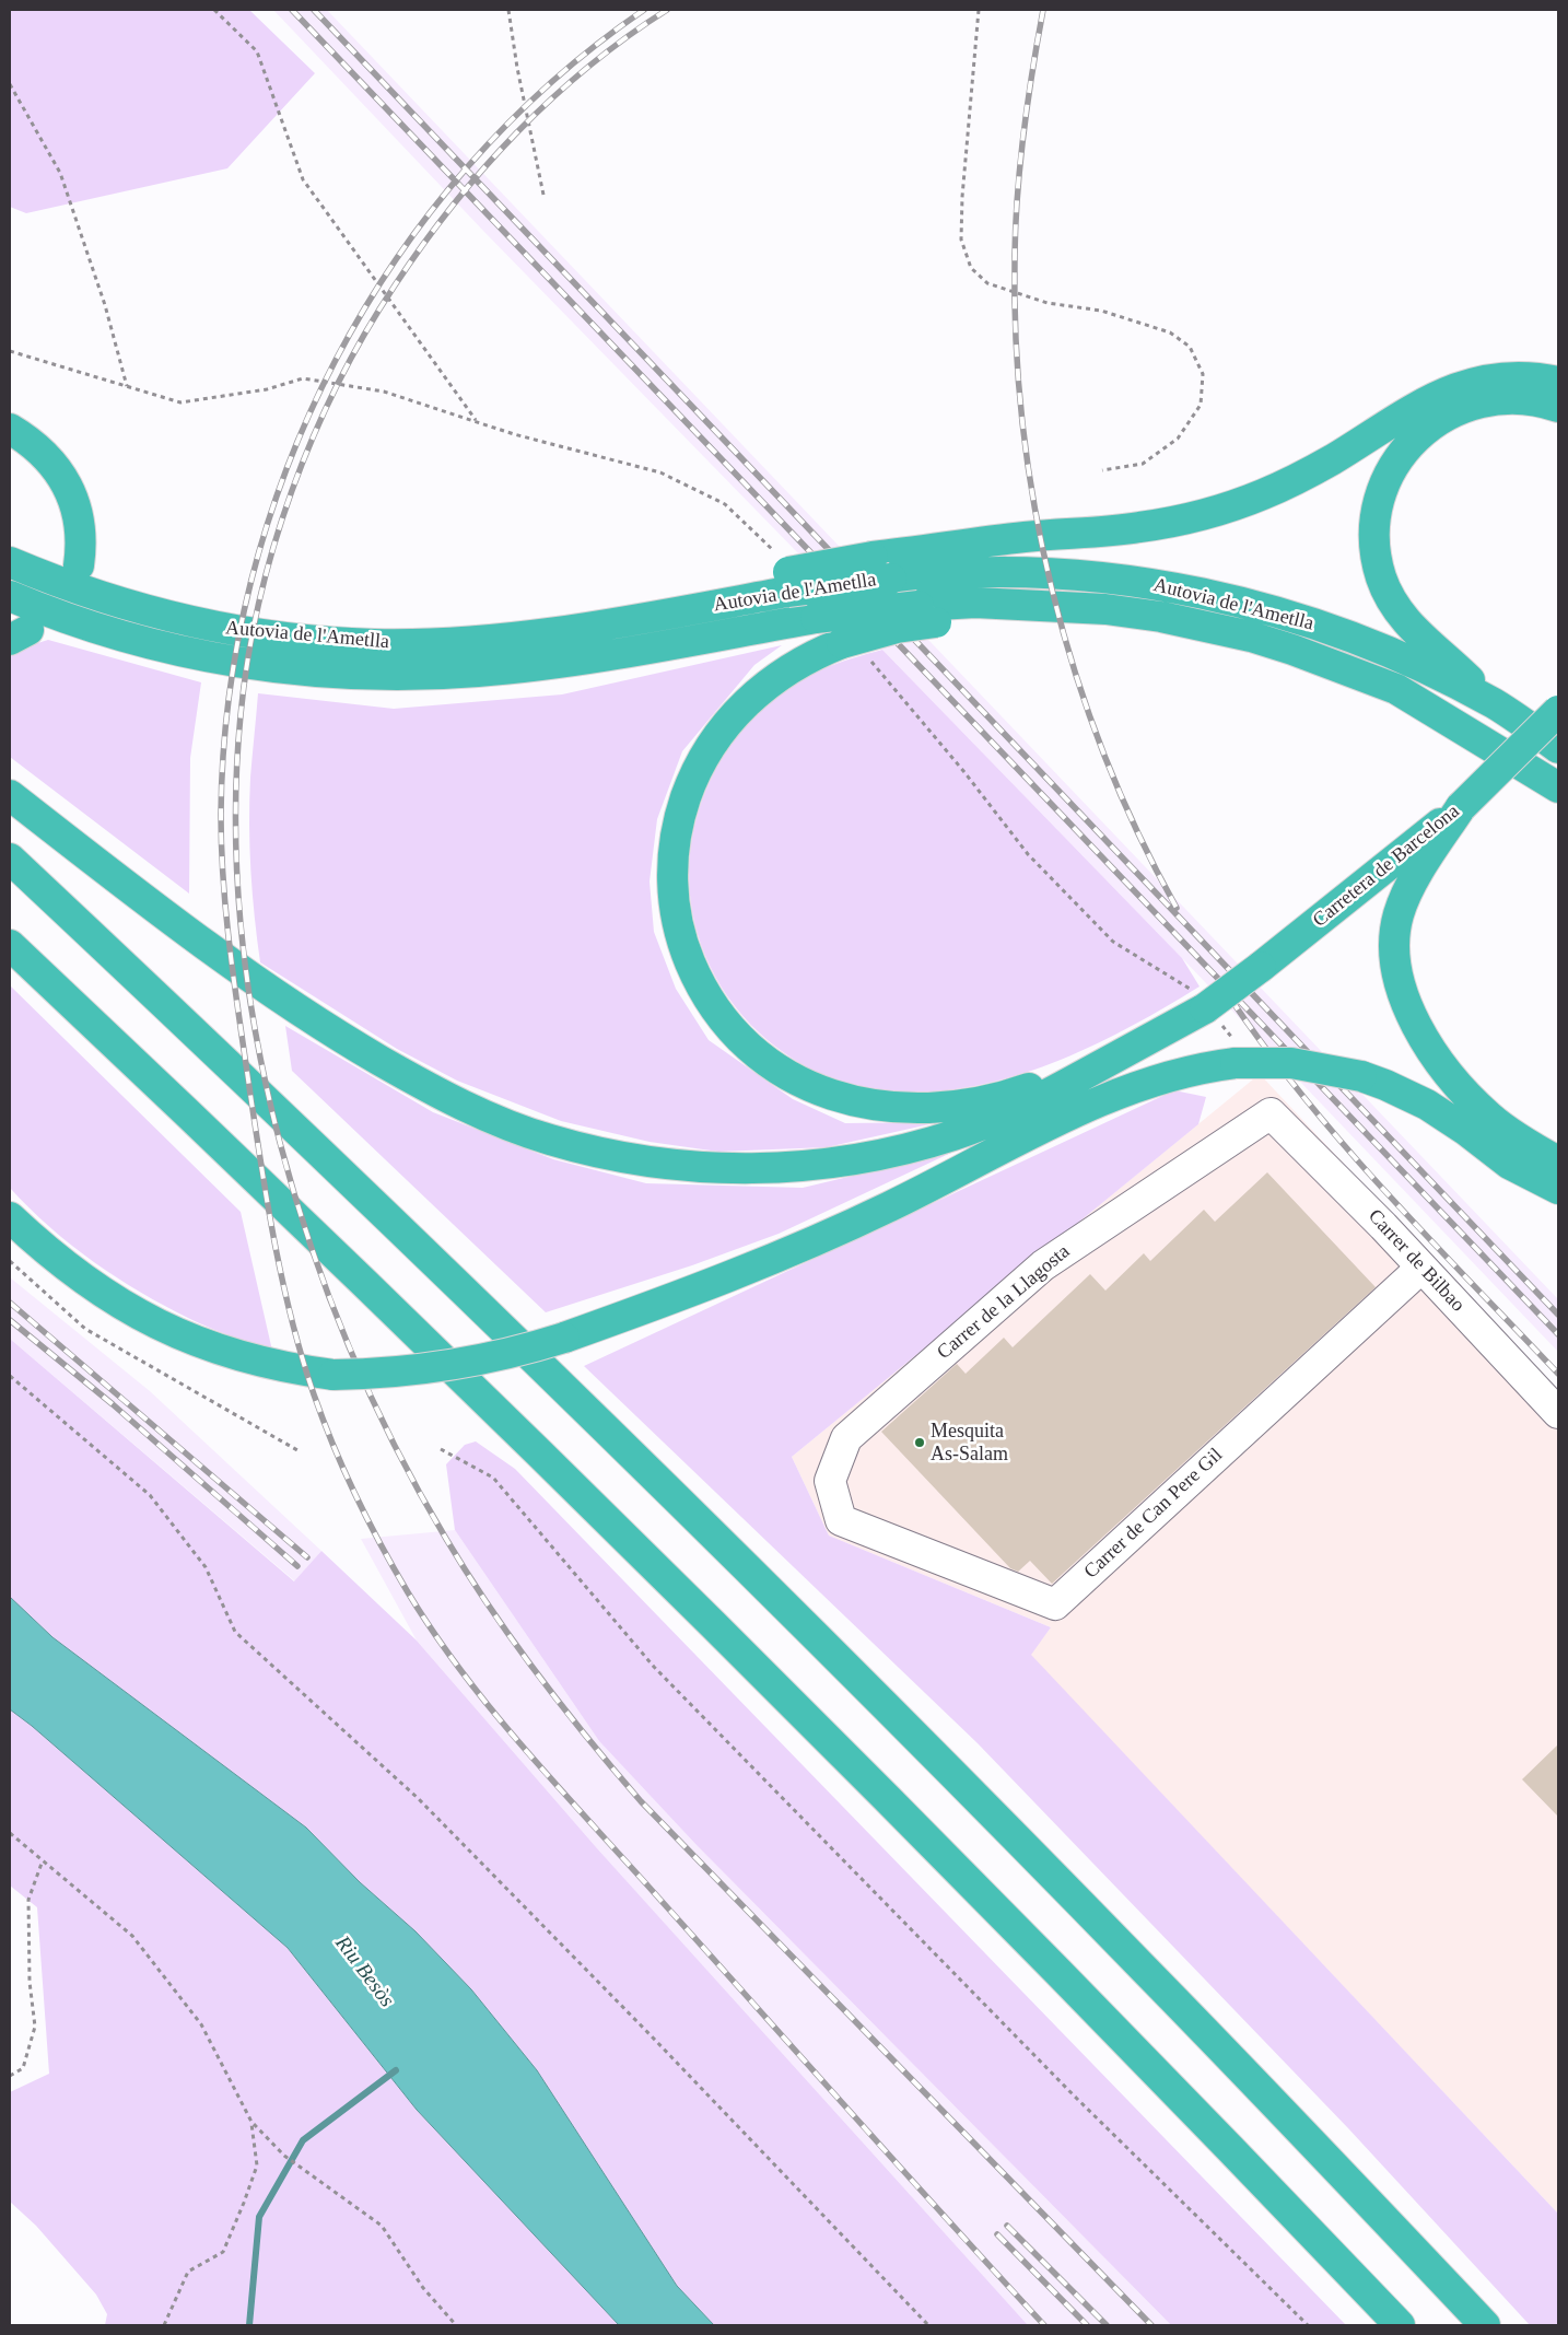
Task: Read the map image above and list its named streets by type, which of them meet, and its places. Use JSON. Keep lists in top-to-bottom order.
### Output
{
  "streets": {
    "highway": ["Autovia de l'Ametlla", "Carretera de Barcelona"],
    "street": ["Carrer de Bilbao", "Carrer de la Llagosta", "Carrer de Can Pere Gil"]
  },
  "crossings": [
    ["Carrer de Bilbao", "Carrer de la Llagosta"],
    ["Carrer de Bilbao", "Carrer de Can Pere Gil"],
    ["Carrer de la Llagosta", "Carrer de Can Pere Gil"]
  ],
  "water": ["Riu Besòs"],
  "places": ["Mesquita As-Salam"]
}
